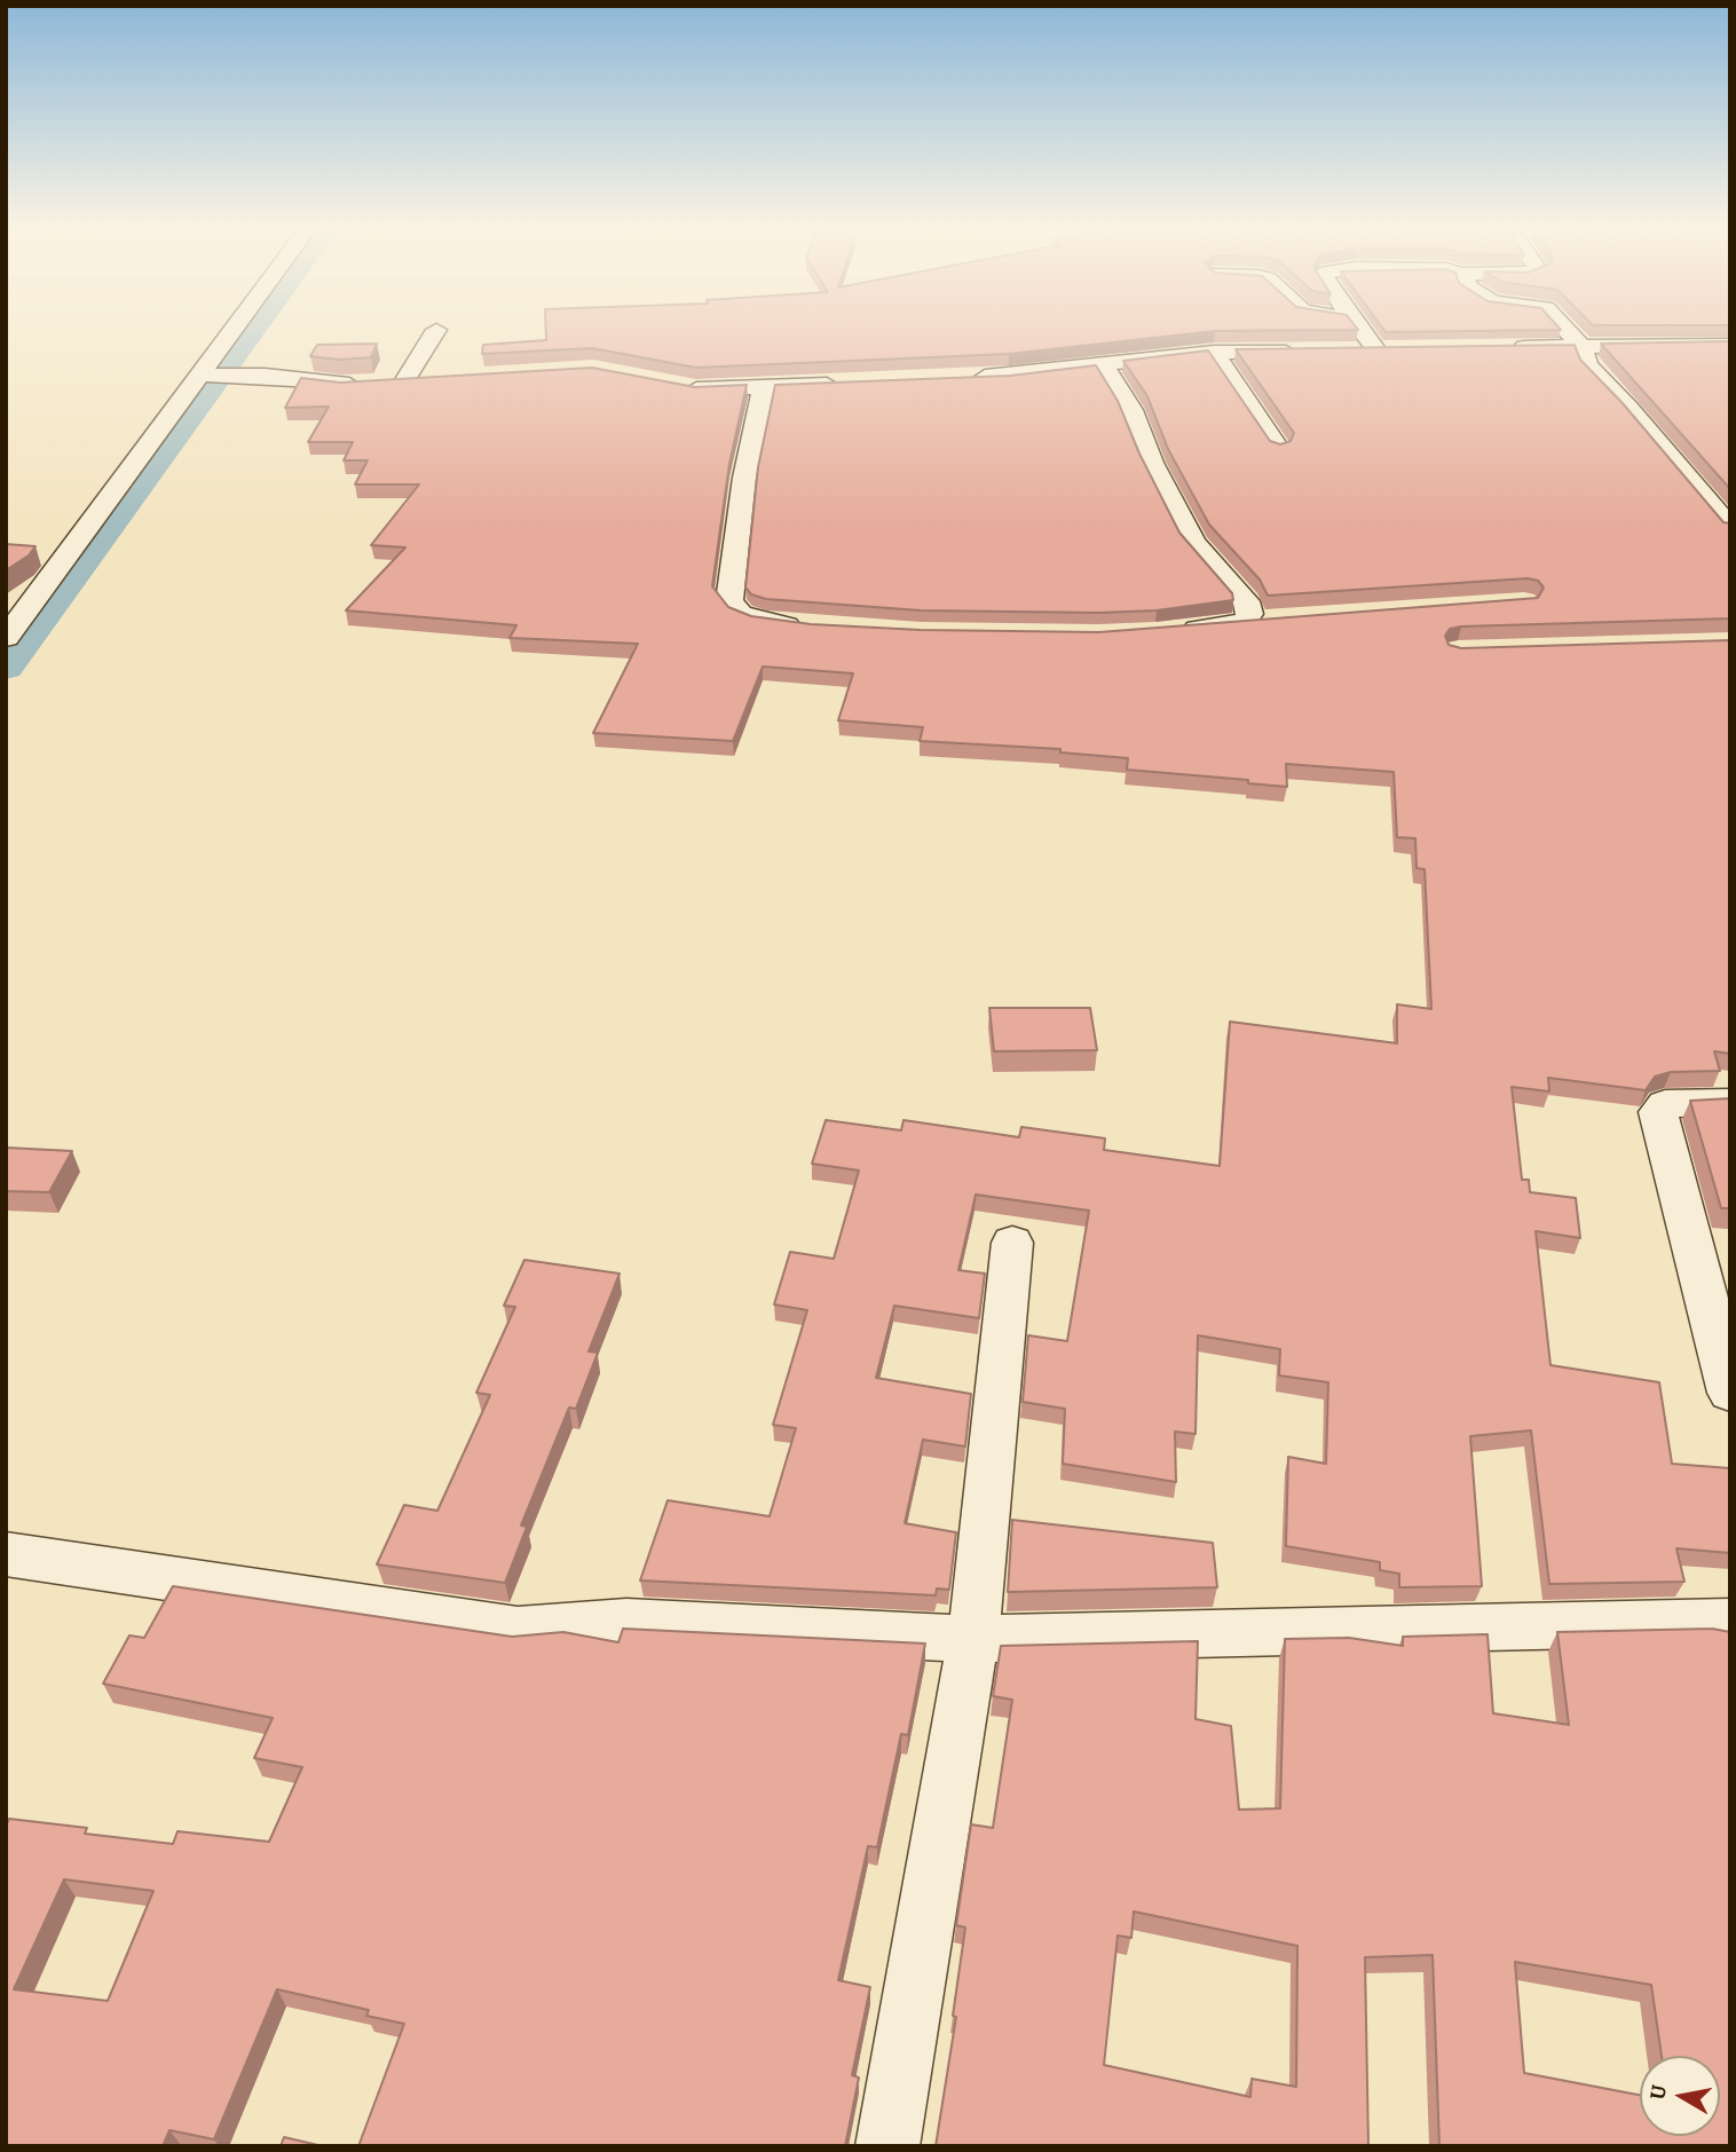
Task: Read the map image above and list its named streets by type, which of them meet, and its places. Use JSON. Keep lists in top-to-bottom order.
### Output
{
  "north": "left"
}
